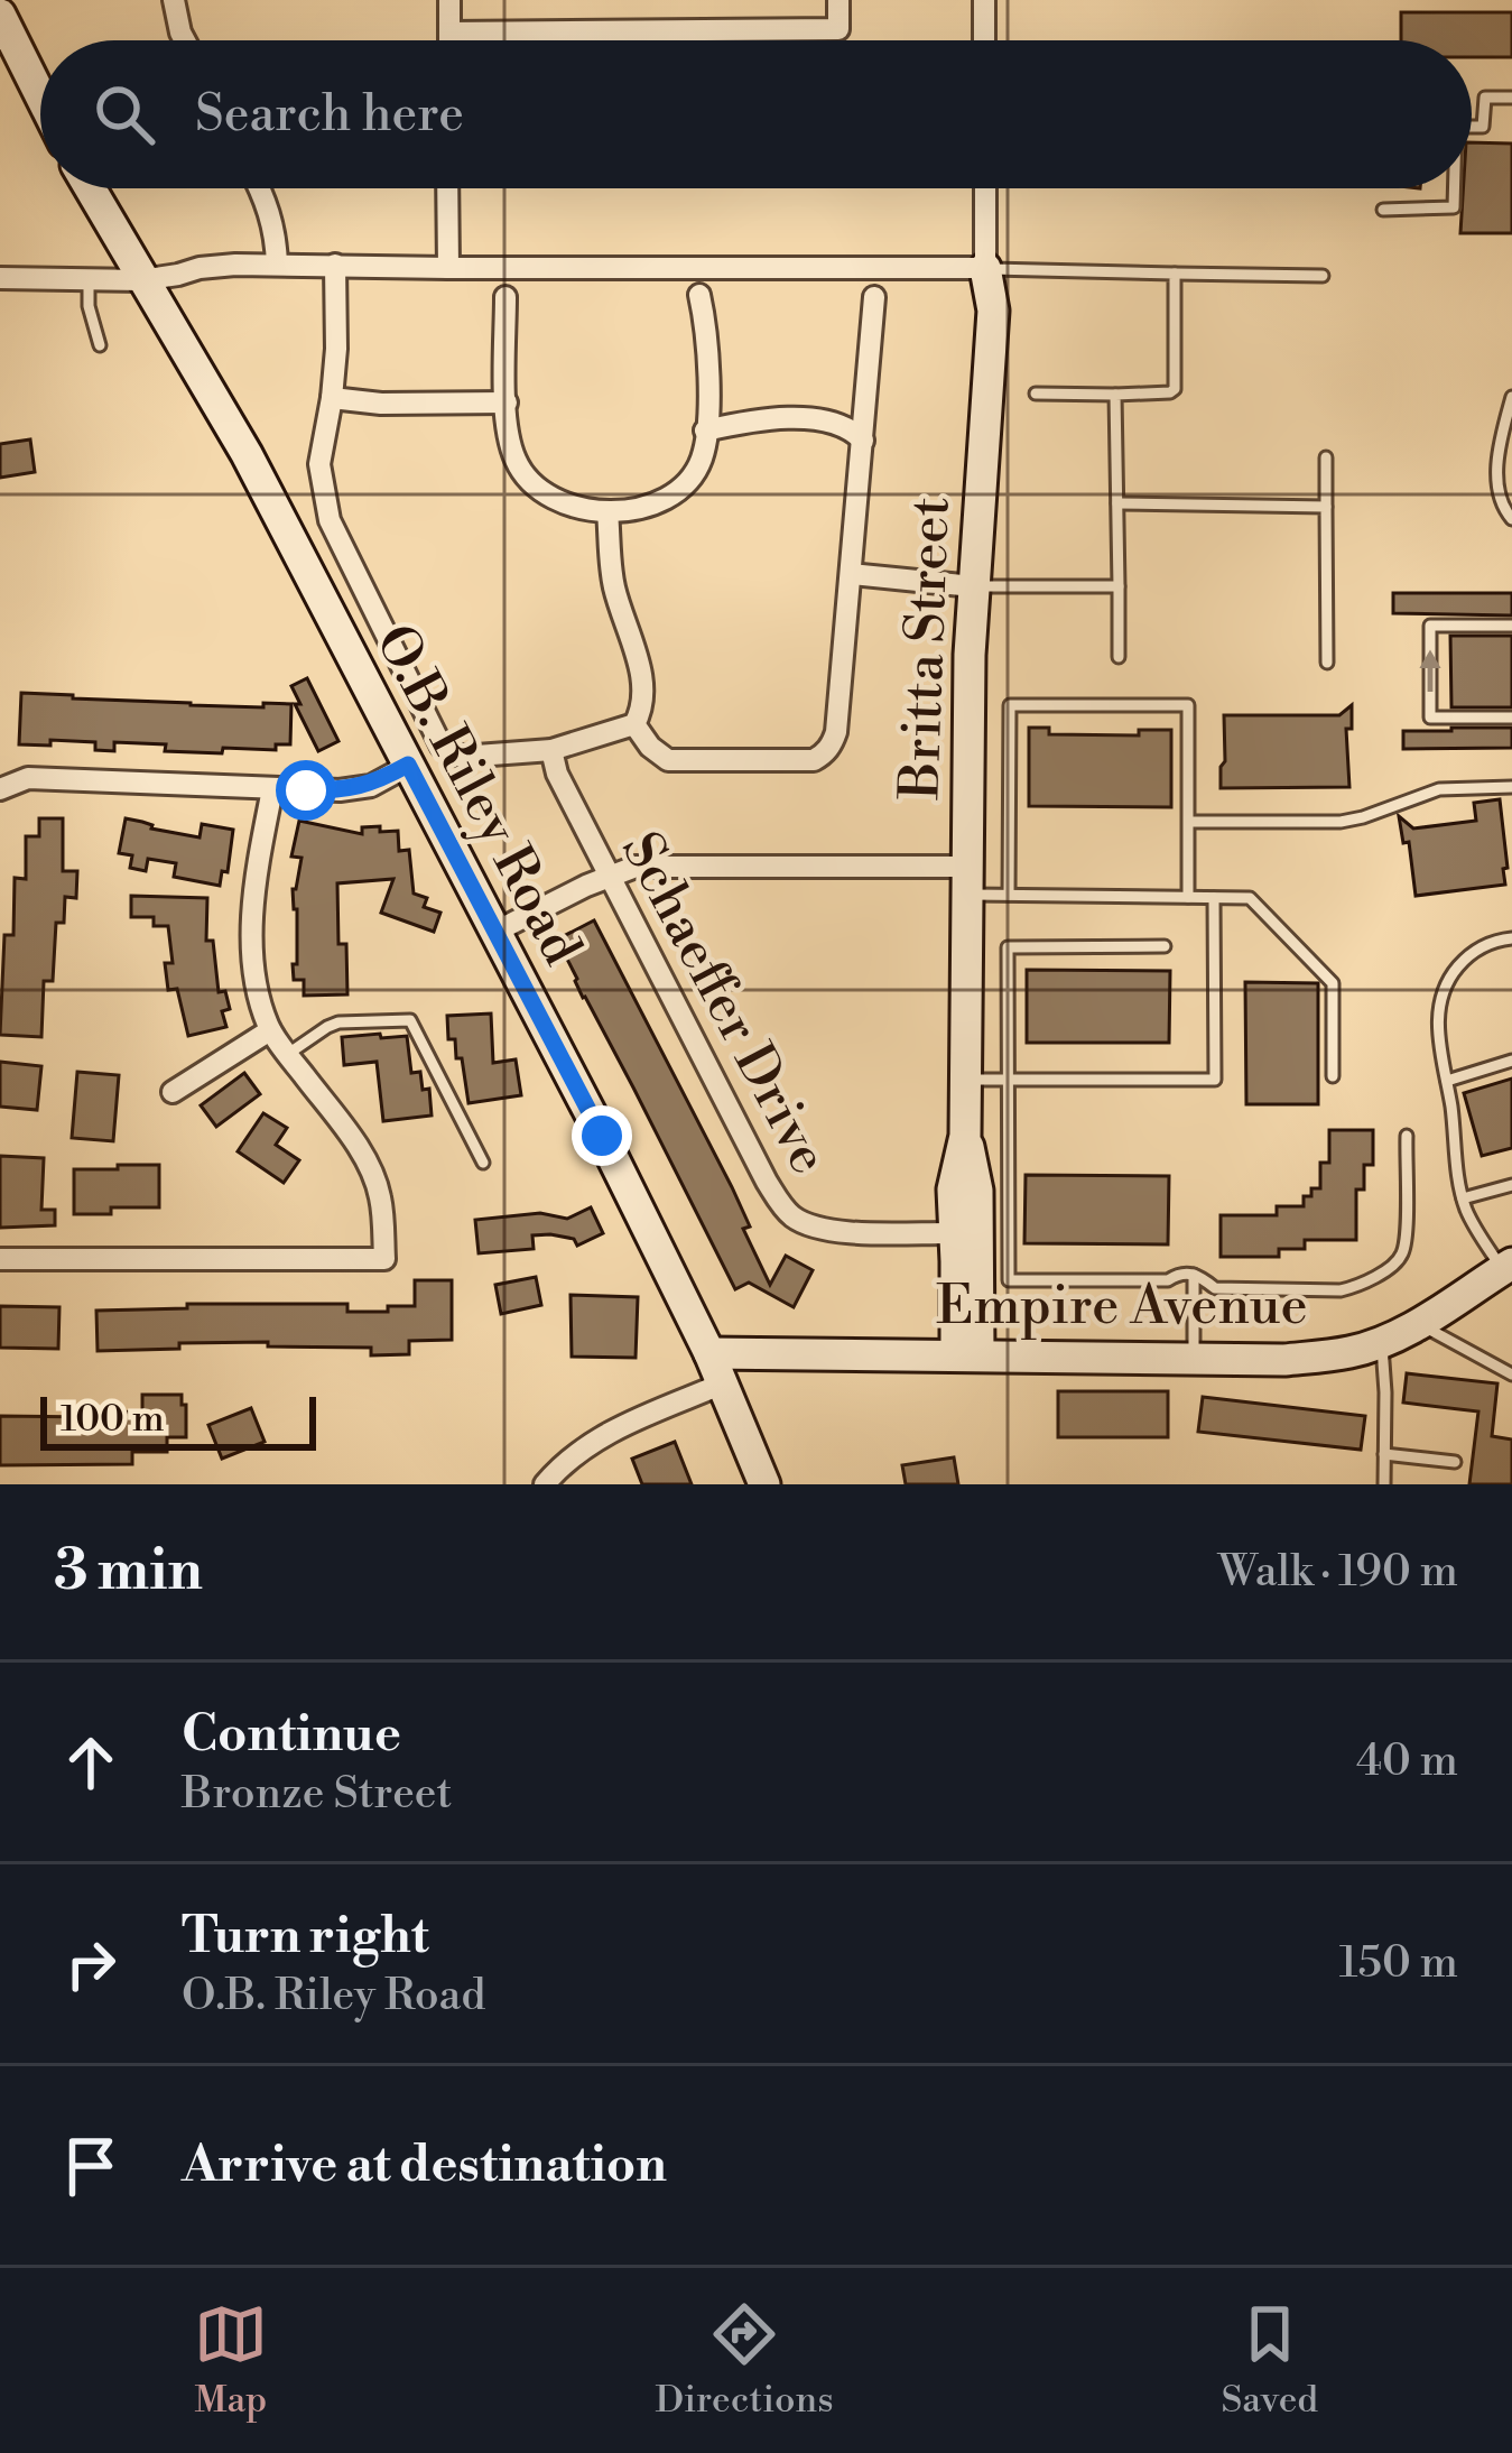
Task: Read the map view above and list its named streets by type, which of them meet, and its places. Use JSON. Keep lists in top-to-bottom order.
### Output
{
  "streets": {
    "street": [
      "Britta Street",
      "O.B. Riley Road",
      "Schaeffer Drive",
      "Empire Avenue"
    ]
  },
  "crossings": [
    ["Britta Street", "Schaeffer Drive"],
    ["Britta Street", "Empire Avenue"],
    ["O.B. Riley Road", "Empire Avenue"]
  ],
  "scale_bar": "100 m",
  "page": {
    "search": "Search here",
    "scale": "100 m",
    "heading": ["3 min", "Walk · 190 m"],
    "list": [
      ["Continue", "Bronze Street", "40 m"],
      ["Turn right", "O.B. Riley Road", "150 m"],
      "Arrive at destination"
    ],
    "nav": ["Map", "Directions", "Saved"]
  }
}
